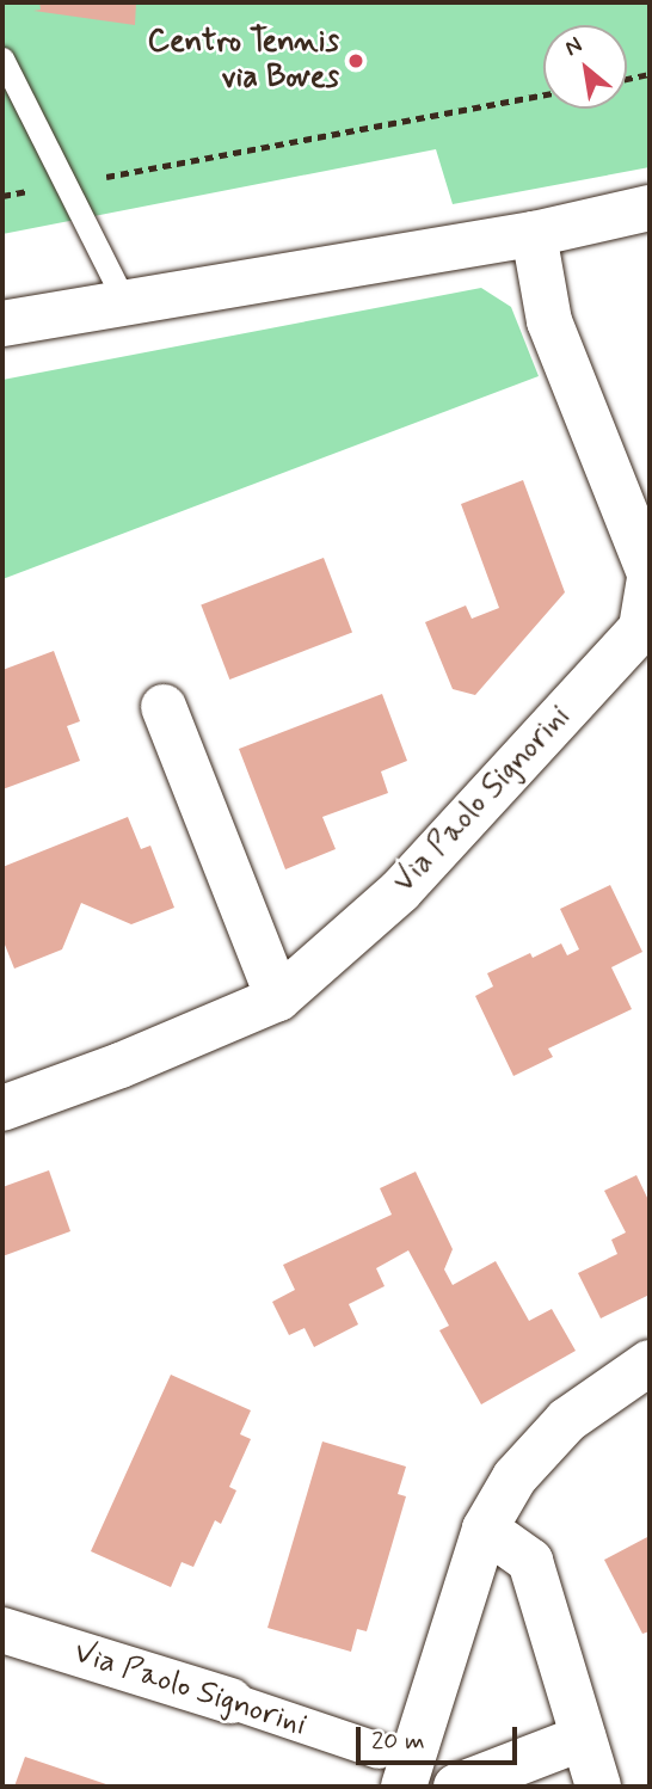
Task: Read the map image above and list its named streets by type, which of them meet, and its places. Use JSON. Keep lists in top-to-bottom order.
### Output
{
  "streets": {
    "street": ["Via Paolo Signorini"]
  },
  "places": ["Centro Tennis via Boves"],
  "scale_bar": "20 m",
  "north": "top left"
}
